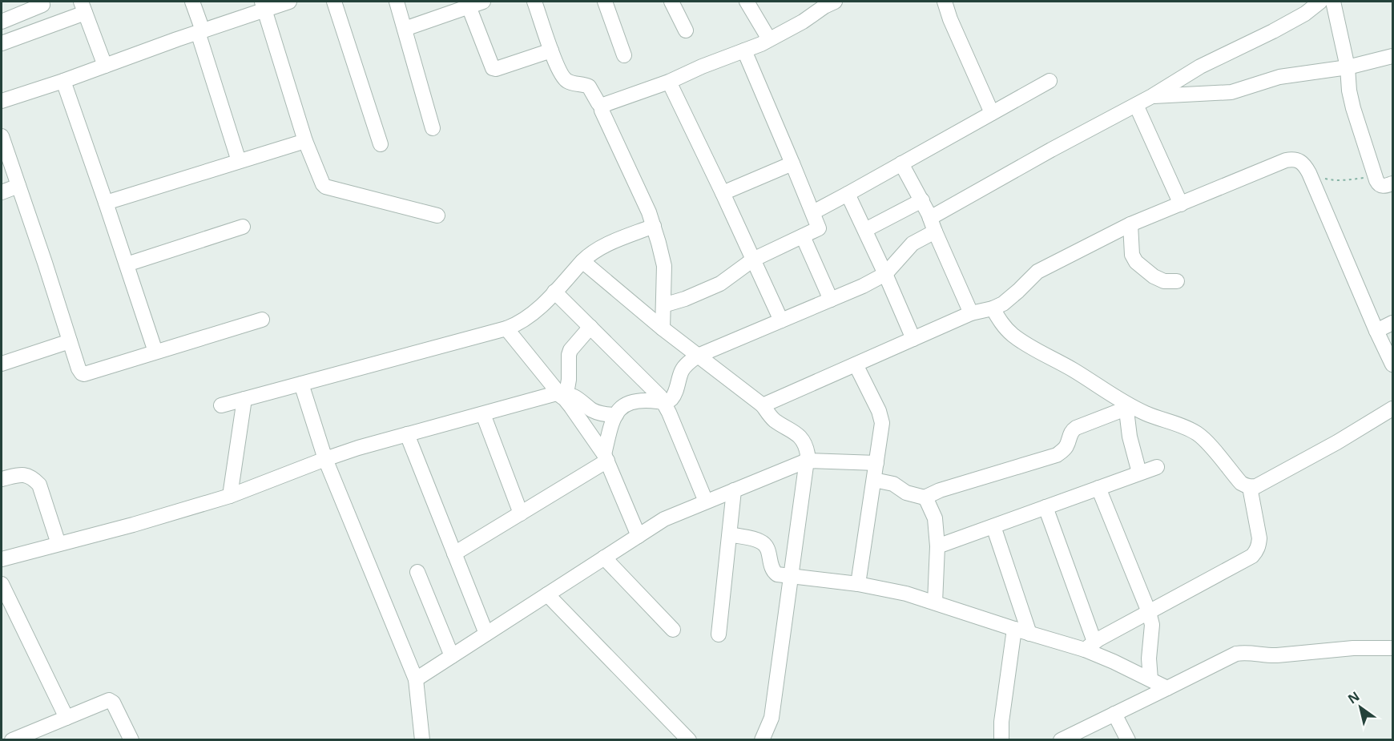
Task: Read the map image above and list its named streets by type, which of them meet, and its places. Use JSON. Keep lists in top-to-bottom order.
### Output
{
  "north": "top left"
}
